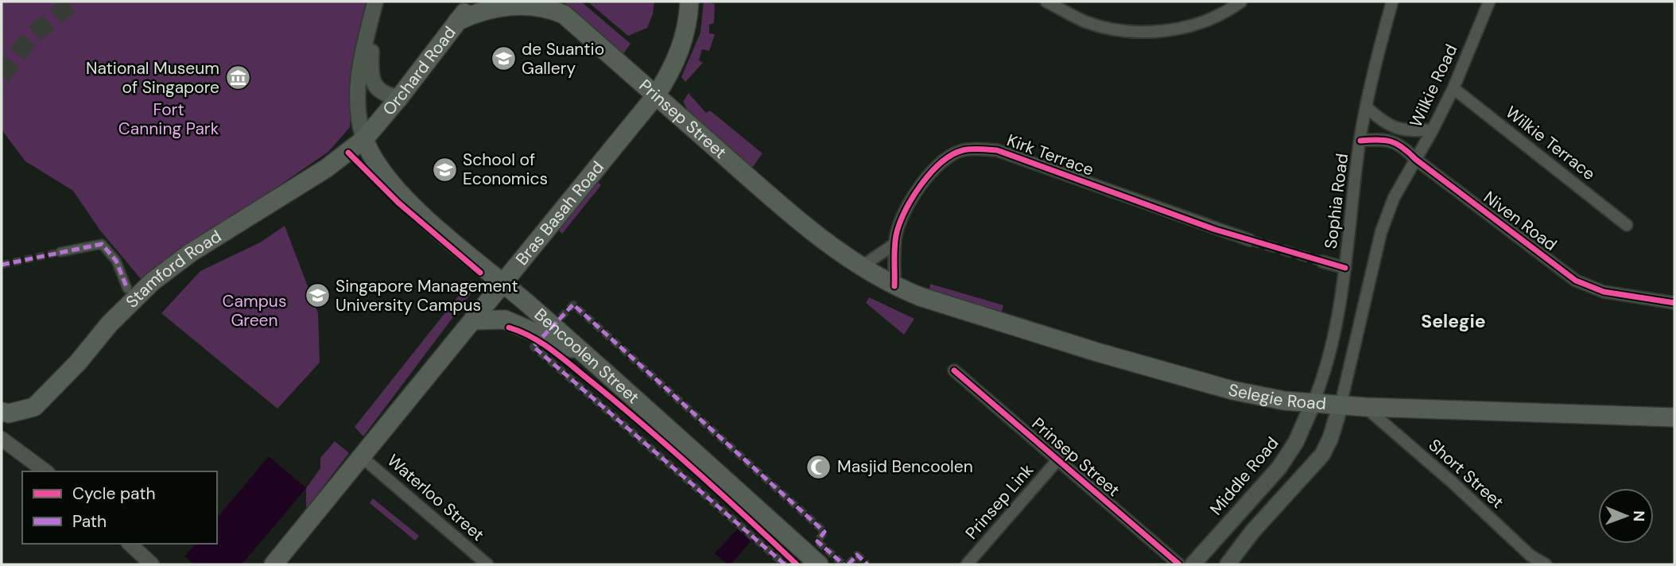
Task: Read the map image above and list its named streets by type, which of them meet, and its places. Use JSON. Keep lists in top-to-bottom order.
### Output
{
  "streets": {
    "main road": [
      "Orchard Road",
      "Prinsep Street",
      "Bras Basah Road",
      "Stamford Road",
      "Bencoolen Street",
      "Selegie Road",
      "Middle Road"
    ],
    "street": [
      "Wilkie Road",
      "Wilkie Terrace",
      "Kirk Terrace",
      "Sophia Road",
      "Niven Road",
      "Short Street",
      "Waterloo Street",
      "Prinsep Link"
    ]
  },
  "crossings": [
    ["Orchard Road", "Prinsep Street"],
    ["Orchard Road", "Stamford Road"],
    ["Orchard Road", "Bencoolen Street"],
    ["Wilkie Road", "Wilkie Terrace"],
    ["Wilkie Road", "Niven Road"],
    ["Wilkie Road", "Selegie Road"],
    ["Prinsep Street", "Kirk Terrace"],
    ["Prinsep Street", "Bras Basah Road"],
    ["Prinsep Street", "Selegie Road"],
    ["Prinsep Street", "Prinsep Link"],
    ["Kirk Terrace", "Selegie Road"],
    ["Sophia Road", "Niven Road"],
    ["Sophia Road", "Selegie Road"],
    ["Sophia Road", "Middle Road"],
    ["Bras Basah Road", "Bencoolen Street"],
    ["Bras Basah Road", "Waterloo Street"],
    ["Stamford Road", "Bencoolen Street"],
    ["Selegie Road", "Short Street"],
    ["Selegie Road", "Middle Road"]
  ],
  "districts": ["Selegie"],
  "parks": ["Fort Canning Park", "Campus Green"],
  "places": {
    "school or university": ["de Suantio Gallery", "School of Economics", "Singapore Management University Campus"],
    "museum": ["National Museum of Singapore"],
    "mosque": ["Masjid Bencoolen"]
  },
  "legend": ["Cycle path", "Path"],
  "north": "right"
}
